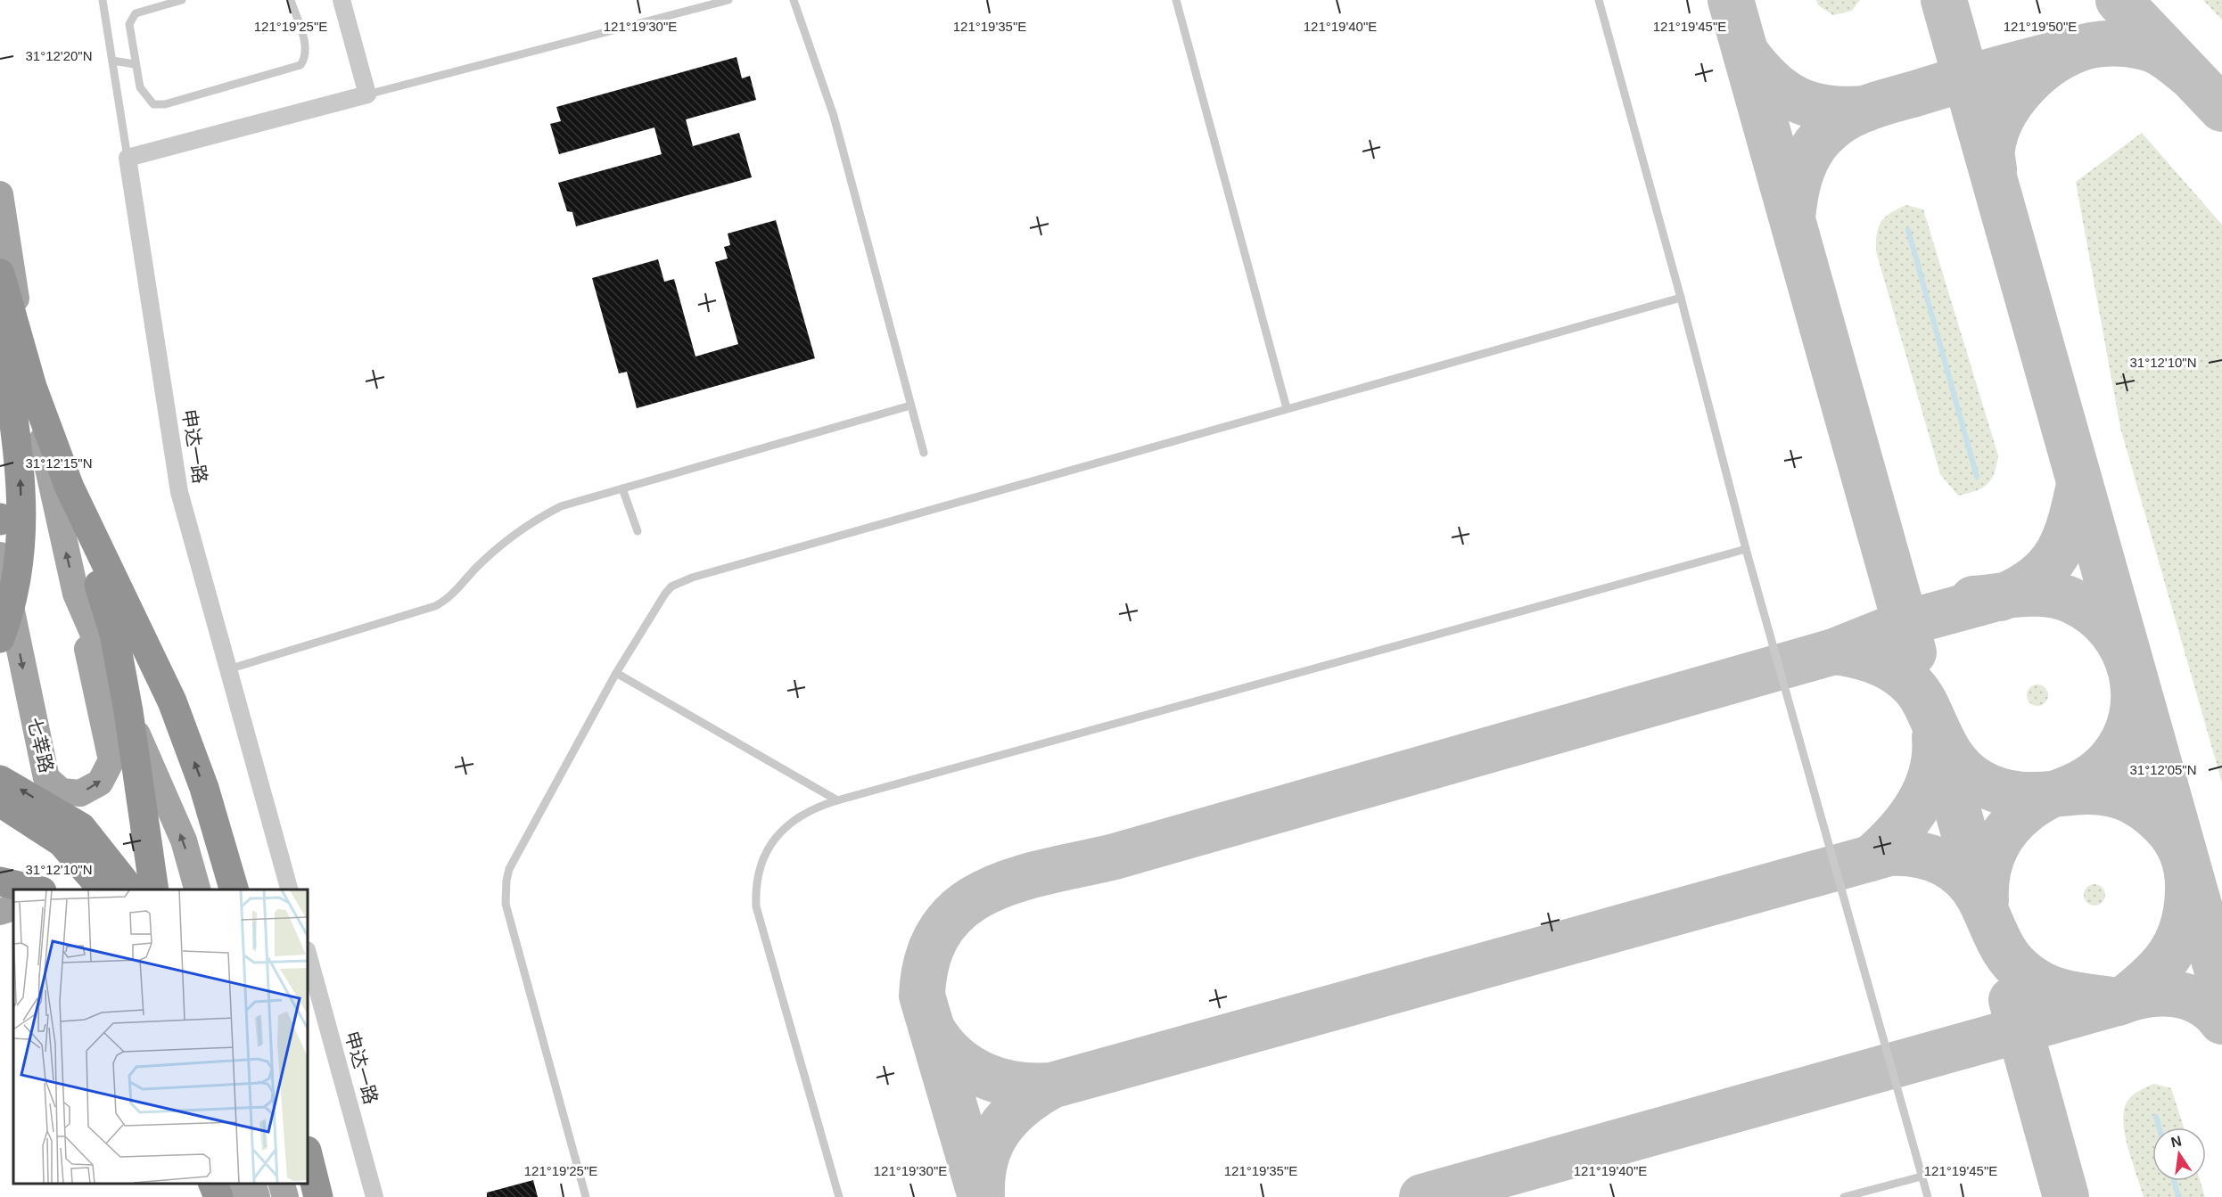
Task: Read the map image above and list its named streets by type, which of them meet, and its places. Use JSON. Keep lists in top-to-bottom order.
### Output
{
  "streets": {
    "main road": ["七莘路"],
    "street": ["申达一路"]
  },
  "north": "top",
  "coordinates": [
    "121°19'25\"E",
    "121°19'30\"E",
    "121°19'35\"E",
    "121°19'40\"E",
    "121°19'45\"E",
    "121°19'50\"E",
    "31°12'20\"N",
    "31°12'10\"N",
    "31°12'15\"N",
    "31°12'05\"N"
  ]
}
